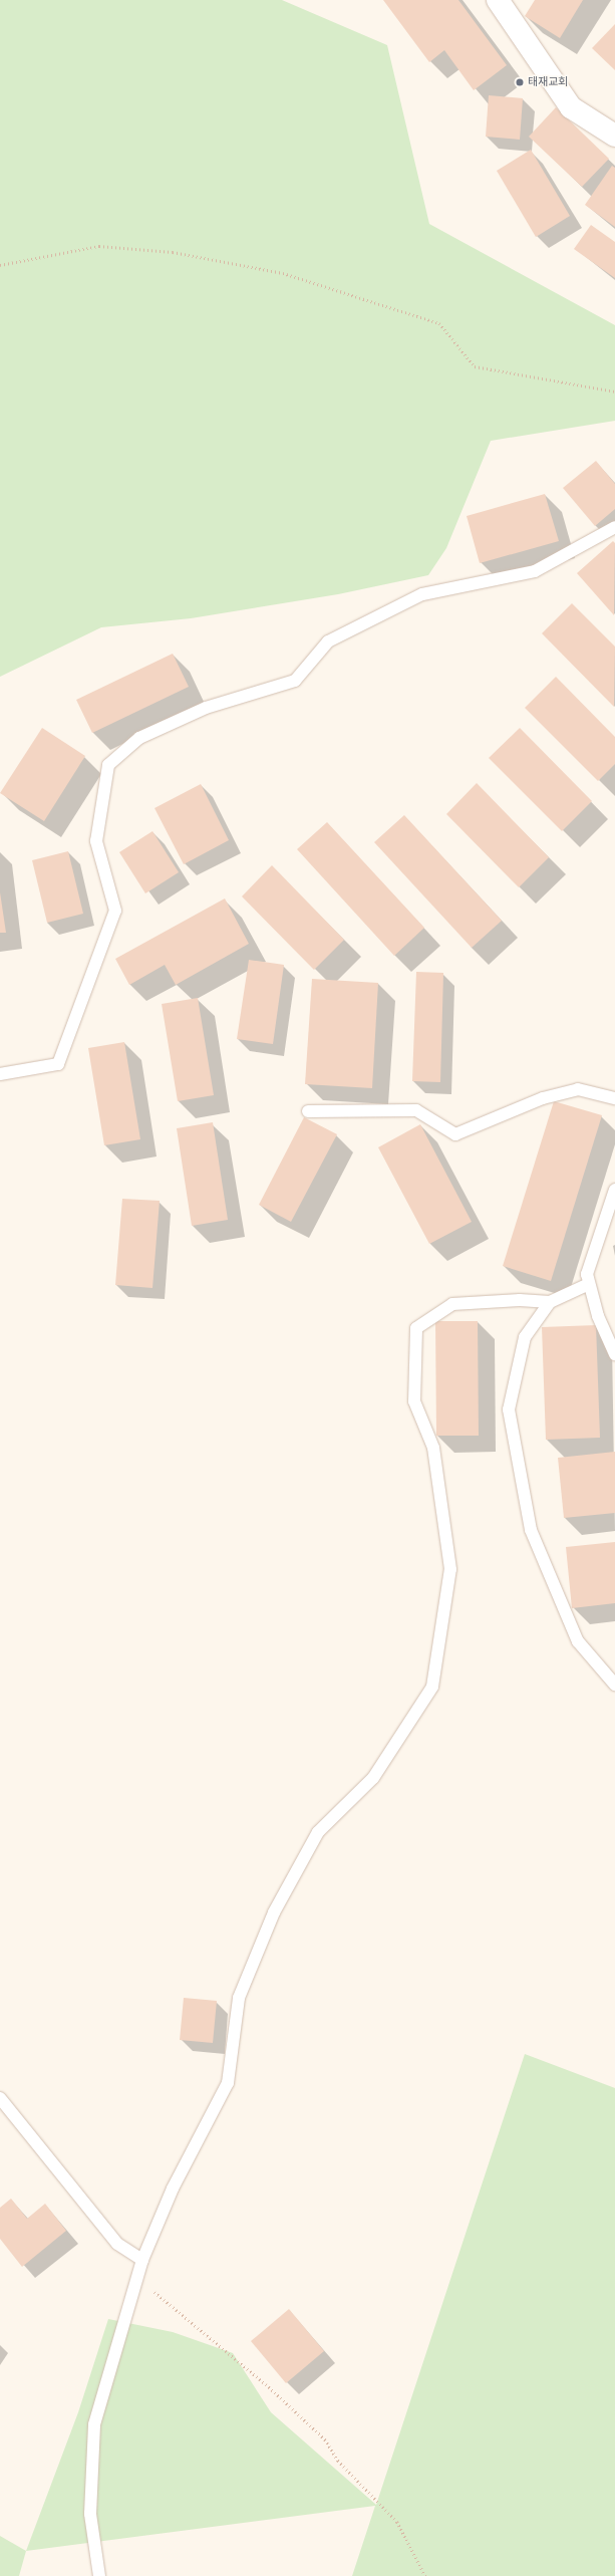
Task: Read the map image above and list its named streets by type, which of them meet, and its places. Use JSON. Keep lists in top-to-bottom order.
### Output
{
  "places": ["태재교회"]
}
